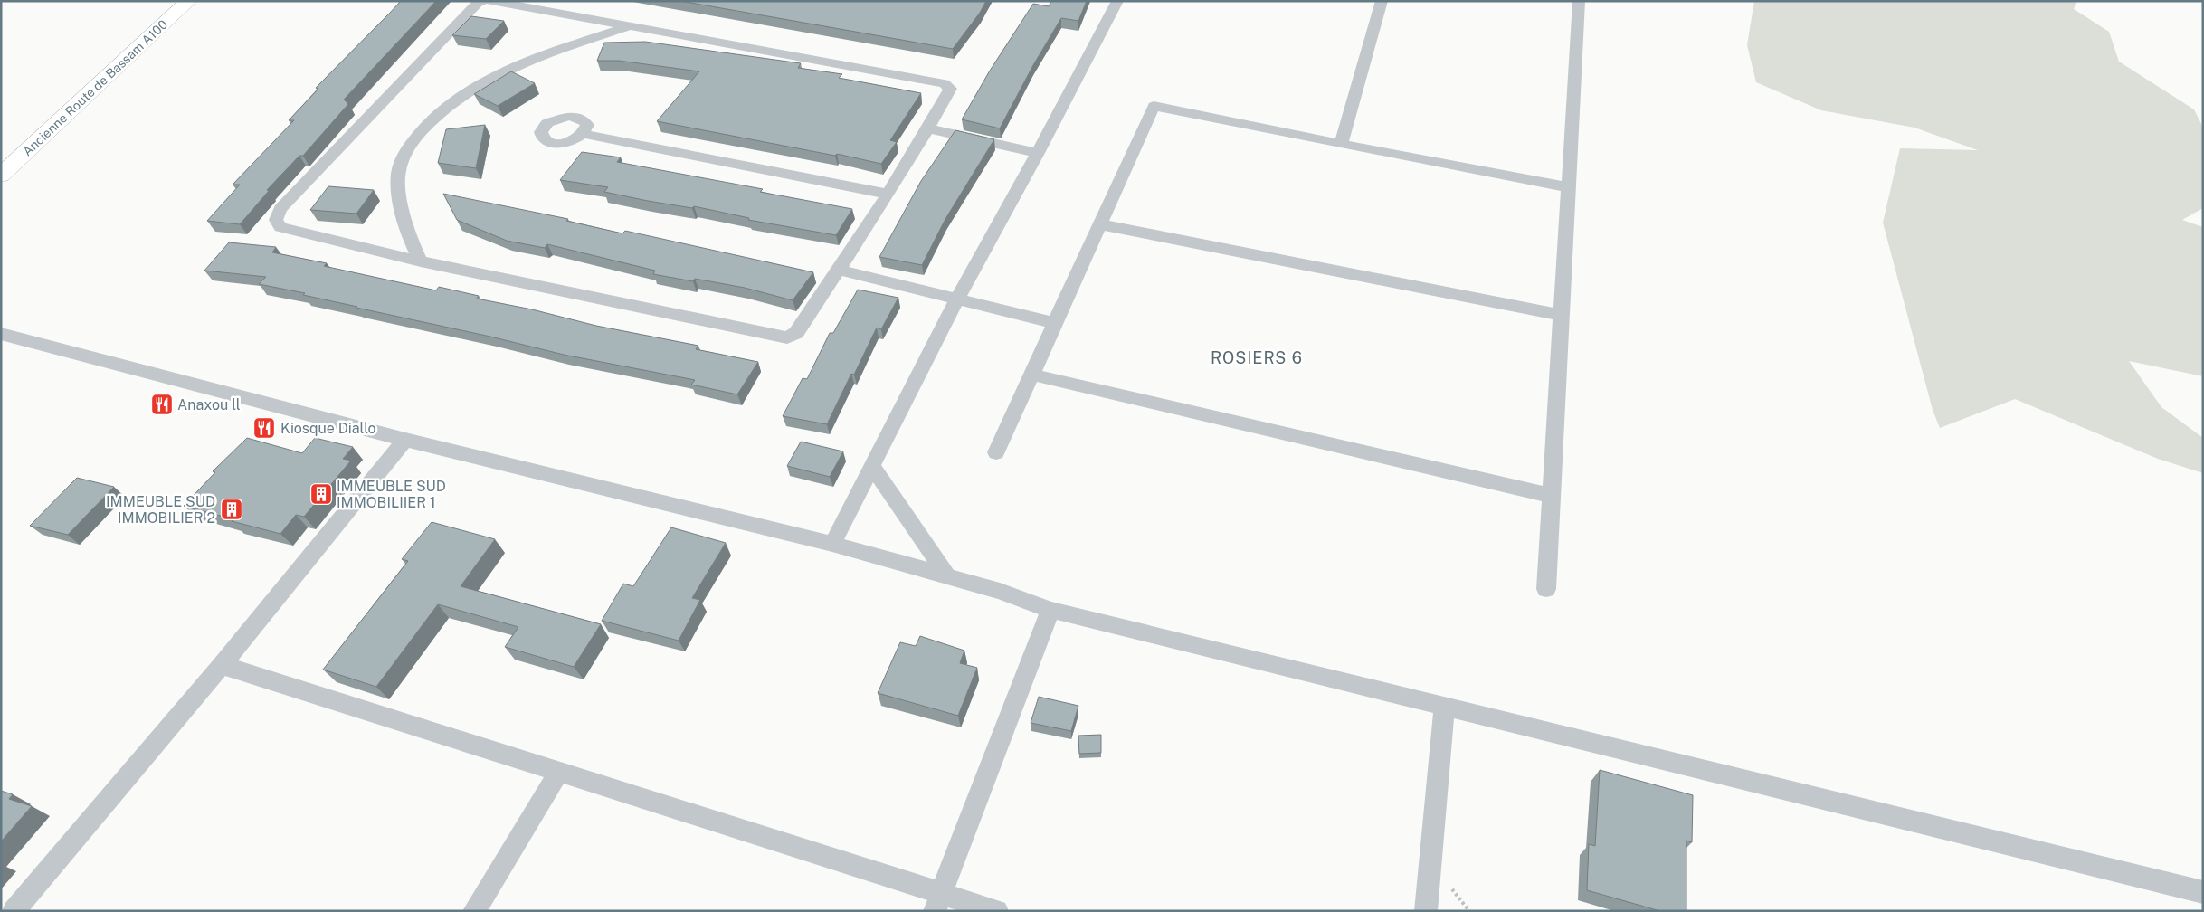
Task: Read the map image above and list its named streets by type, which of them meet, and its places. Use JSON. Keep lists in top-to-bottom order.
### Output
{
  "streets": {
    "main road": ["Ancienne Route de Bassam A100"]
  },
  "districts": ["ROSIERS 6"],
  "places": {
    "restaurant": ["Anaxou ll", "Kiosque Diallo"],
    "building": ["IMMEUBLE SUD IMMOBILIIER 1", "IMMEUBLE SUD IMMOBILIER 2"]
  }
}
